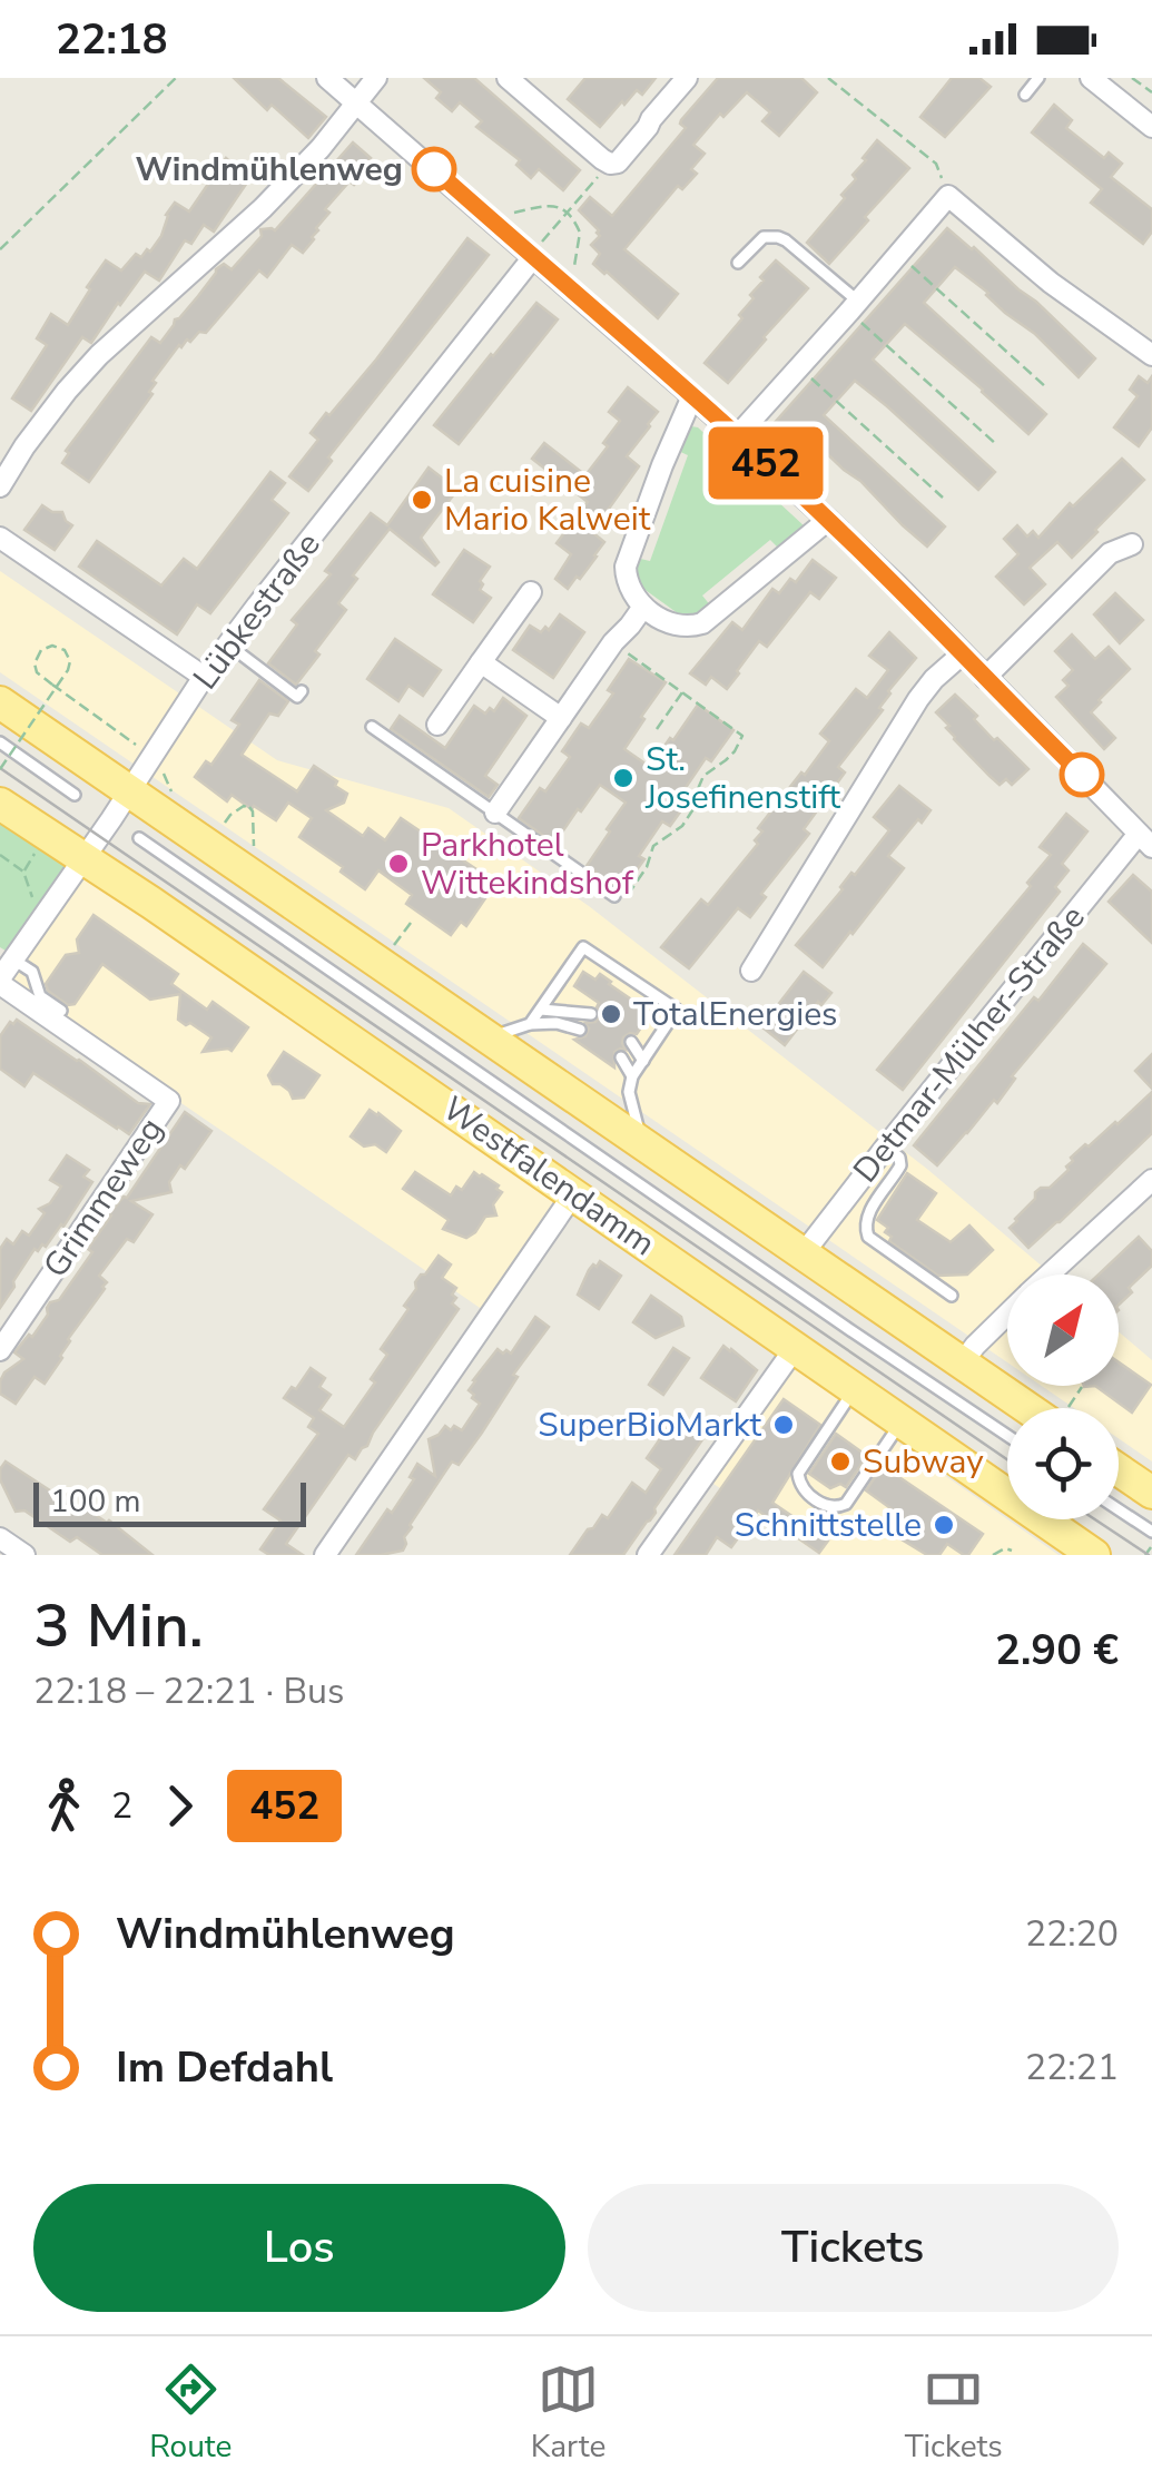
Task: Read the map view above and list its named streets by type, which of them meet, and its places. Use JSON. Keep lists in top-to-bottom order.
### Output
{
  "streets": {
    "main road": ["Westfalendamm"],
    "street": ["Lübkestraße", "Detmar-Mülher-Straße", "Grimmeweg"]
  },
  "crossings": [
    ["Lübkestraße", "Westfalendamm"],
    ["Lübkestraße", "Grimmeweg"]
  ],
  "places": [
    "Windmühlenweg",
    "La cuisine Mario Kalweit",
    "St. Josefinenstift",
    "Parkhotel Wittekindshof",
    "TotalEnergies",
    "SuperBioMarkt",
    "Subway",
    "Schnittstelle"
  ],
  "lines": ["bus line 452"],
  "scale_bar": "100 m",
  "north": "top right",
  "page": {
    "status": "22:18",
    "on_map": "452",
    "scale": "100 m",
    "heading": ["3 Min.", "22:18 – 22:21 · Bus", "2.90 €"],
    "legs": ["2", "452"],
    "list": [
      {
        "name": "Windmühlenweg",
        "value": "22:20"
      },
      {
        "name": "Im Defdahl",
        "value": "22:21"
      }
    ],
    "buttons": ["Los", "Tickets"],
    "tabs": ["Route", "Karte", "Tickets"]
  }
}
